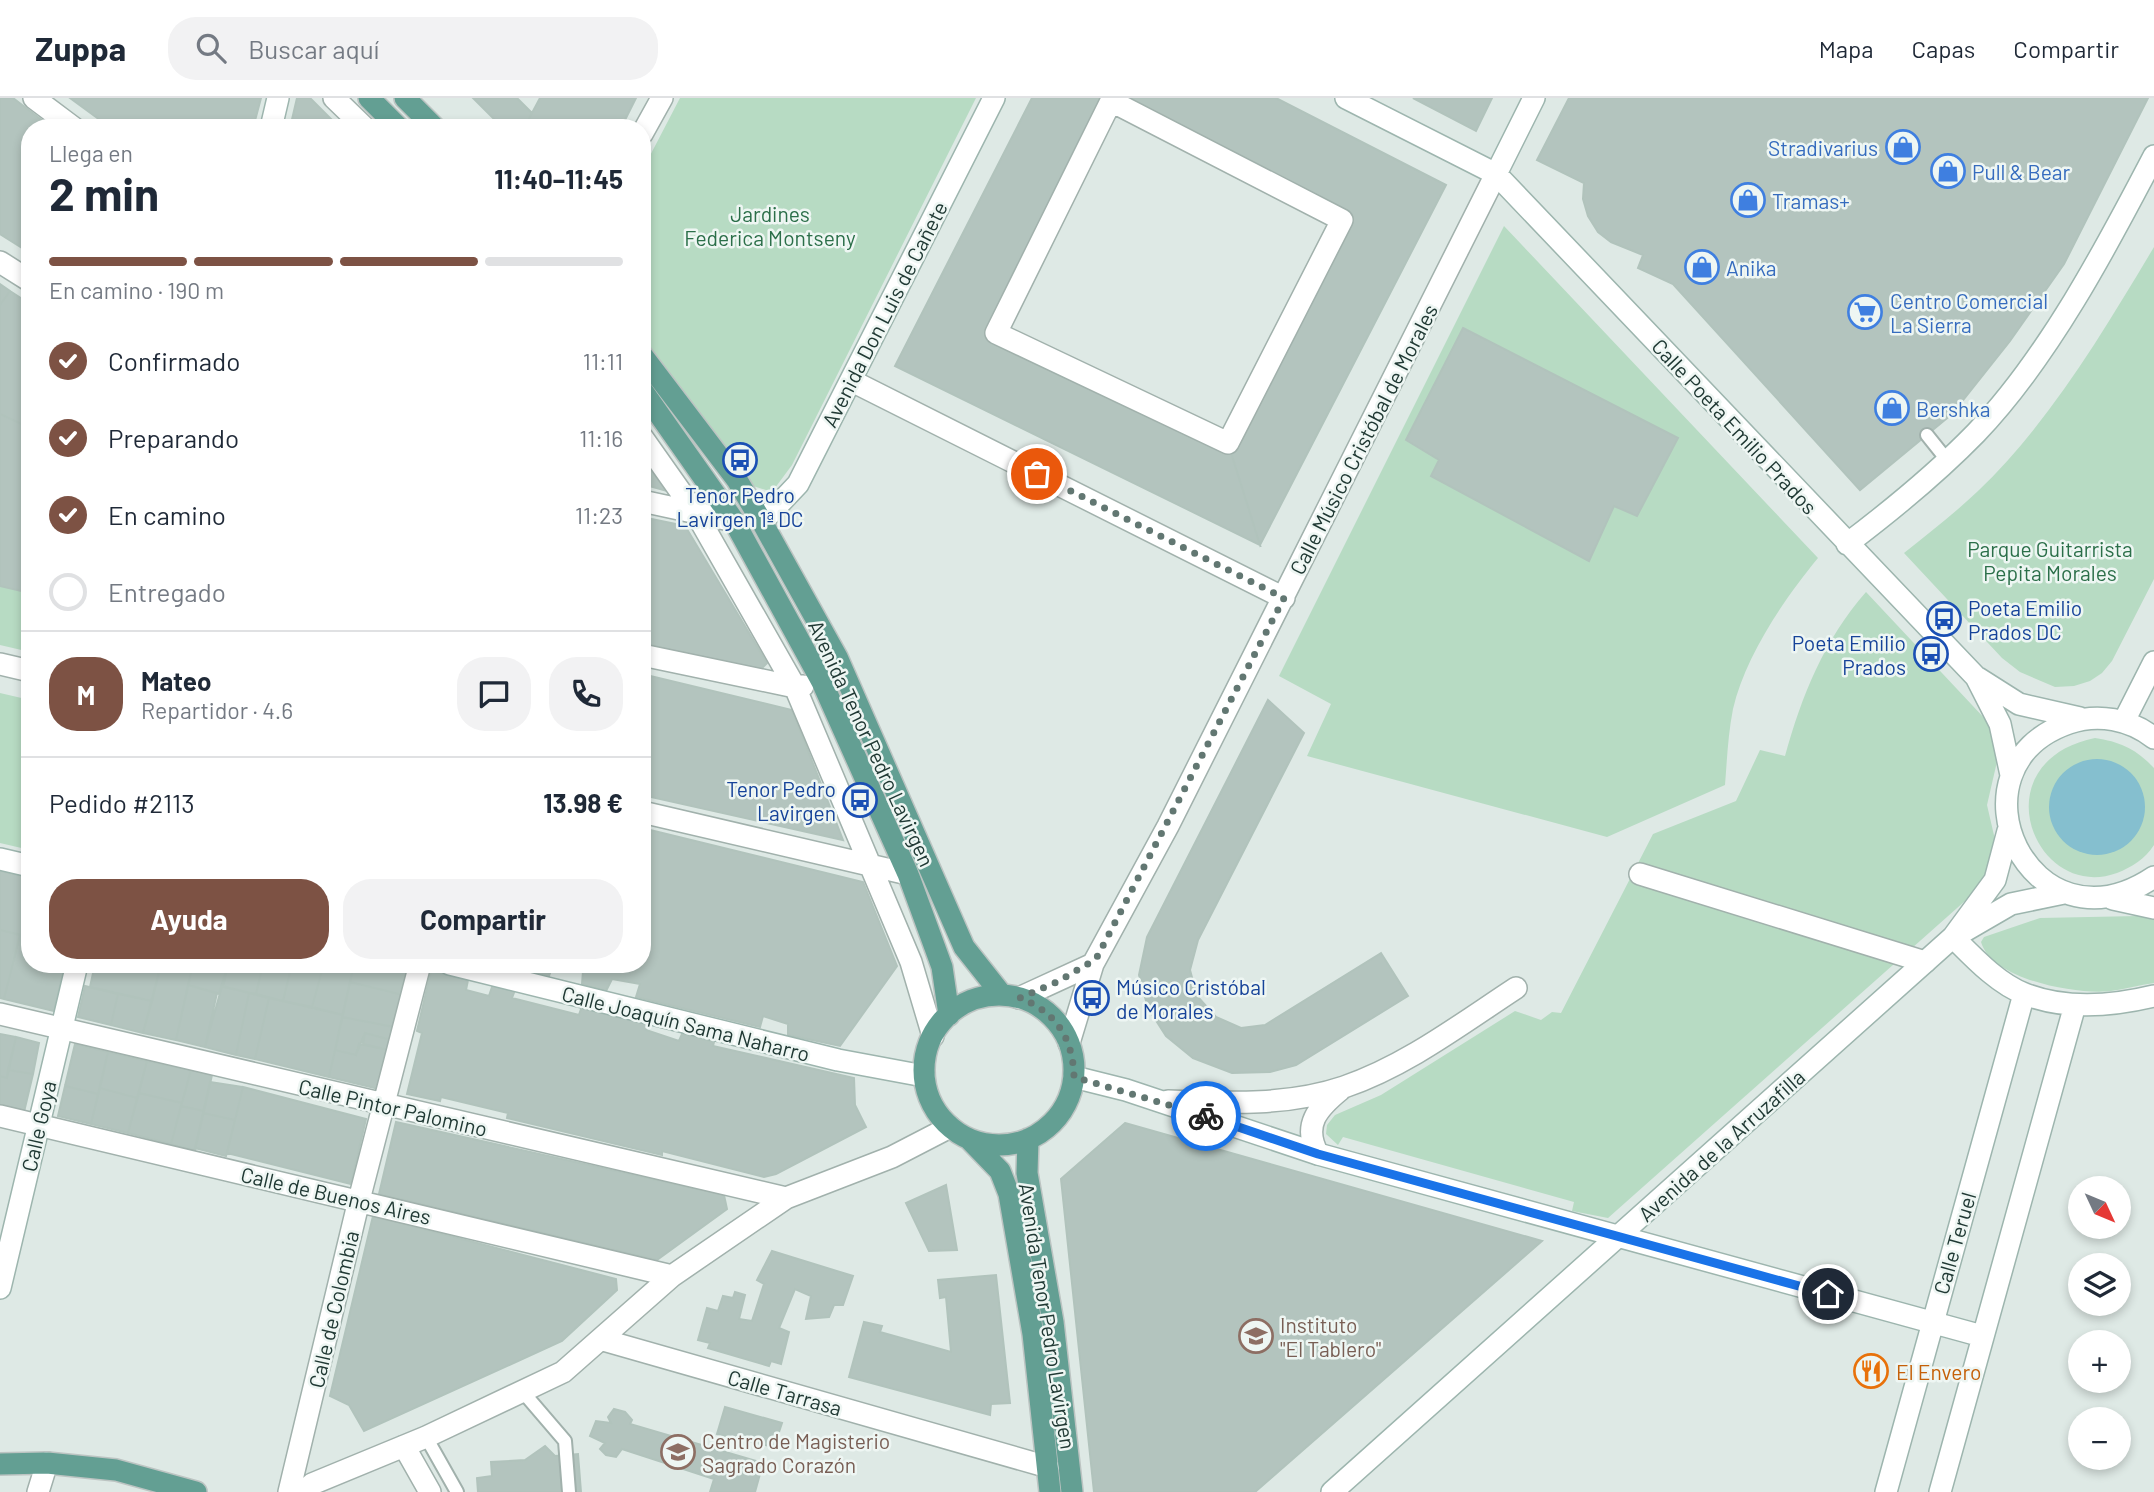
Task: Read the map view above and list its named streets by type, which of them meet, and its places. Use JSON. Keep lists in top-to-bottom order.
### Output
{
  "streets": {
    "main road": ["Avenida Tenor Pedro Lavirgen"],
    "street": [
      "Avenida Don Luis de Cañete",
      "Calle Poeta Emilio Prados",
      "Calle Músico Cristóbal de Morales",
      "Calle Joaquín Sama Naharro",
      "Calle Pintor Palomino",
      "Calle Goya",
      "Avenida de la Arruzafilla",
      "Calle de Buenos Aires",
      "Calle Teruel",
      "Calle de Colombia",
      "Calle Tarrasa"
    ]
  },
  "crossings": [
    ["Avenida Don Luis de Cañete", "Avenida Tenor Pedro Lavirgen"],
    ["Calle Poeta Emilio Prados", "Calle Músico Cristóbal de Morales"],
    ["Calle Músico Cristóbal de Morales", "Avenida Tenor Pedro Lavirgen"],
    ["Calle Músico Cristóbal de Morales", "Calle Joaquín Sama Naharro"],
    ["Avenida Tenor Pedro Lavirgen", "Calle Joaquín Sama Naharro"],
    ["Avenida Tenor Pedro Lavirgen", "Calle Tarrasa"],
    ["Calle Pintor Palomino", "Calle Goya"],
    ["Calle Pintor Palomino", "Calle de Colombia"],
    ["Calle Goya", "Calle de Buenos Aires"],
    ["Calle de Buenos Aires", "Calle de Colombia"]
  ],
  "parks": ["Jardines Federica Montseny", "Parque Guitarrista Pepita Morales"],
  "places": {
    "shop": [
      "Stradivarius",
      "Pull & Bear",
      "Tramas+",
      "Anika",
      "Bershka"
    ],
    "supermarket": ["Centro Comercial La Sierra"],
    "bus stop": [
      "Tenor Pedro Lavirgen 1ª DC",
      "Poeta Emilio Prados DC",
      "Poeta Emilio Prados",
      "Tenor Pedro Lavirgen",
      "Músico Cristóbal de Morales"
    ],
    "school or university": ["Instituto \"El Tablero\"", "Centro de Magisterio Sagrado Corazón"],
    "restaurant": ["El Envero"]
  },
  "north": "bottom right",
  "page": {
    "header": "Zuppa",
    "search": "Buscar aquí",
    "nav": ["Mapa", "Capas", "Compartir"],
    "heading": ["2 min", "Llega en", "11:40–11:45"],
    "panel": [
      "Mateo",
      "Repartidor · 4.6",
      "Pedido #2113",
      "13.98 €"
    ],
    "bar": "En camino · 190 m",
    "list": [
      ["Confirmado", "11:11"],
      ["Preparando", "11:16"],
      ["En camino", "11:23"],
      "Entregado"
    ],
    "round": "M",
    "buttons": ["Ayuda", "Compartir"],
    "map_buttons": ["+", "−"]
  }
}
